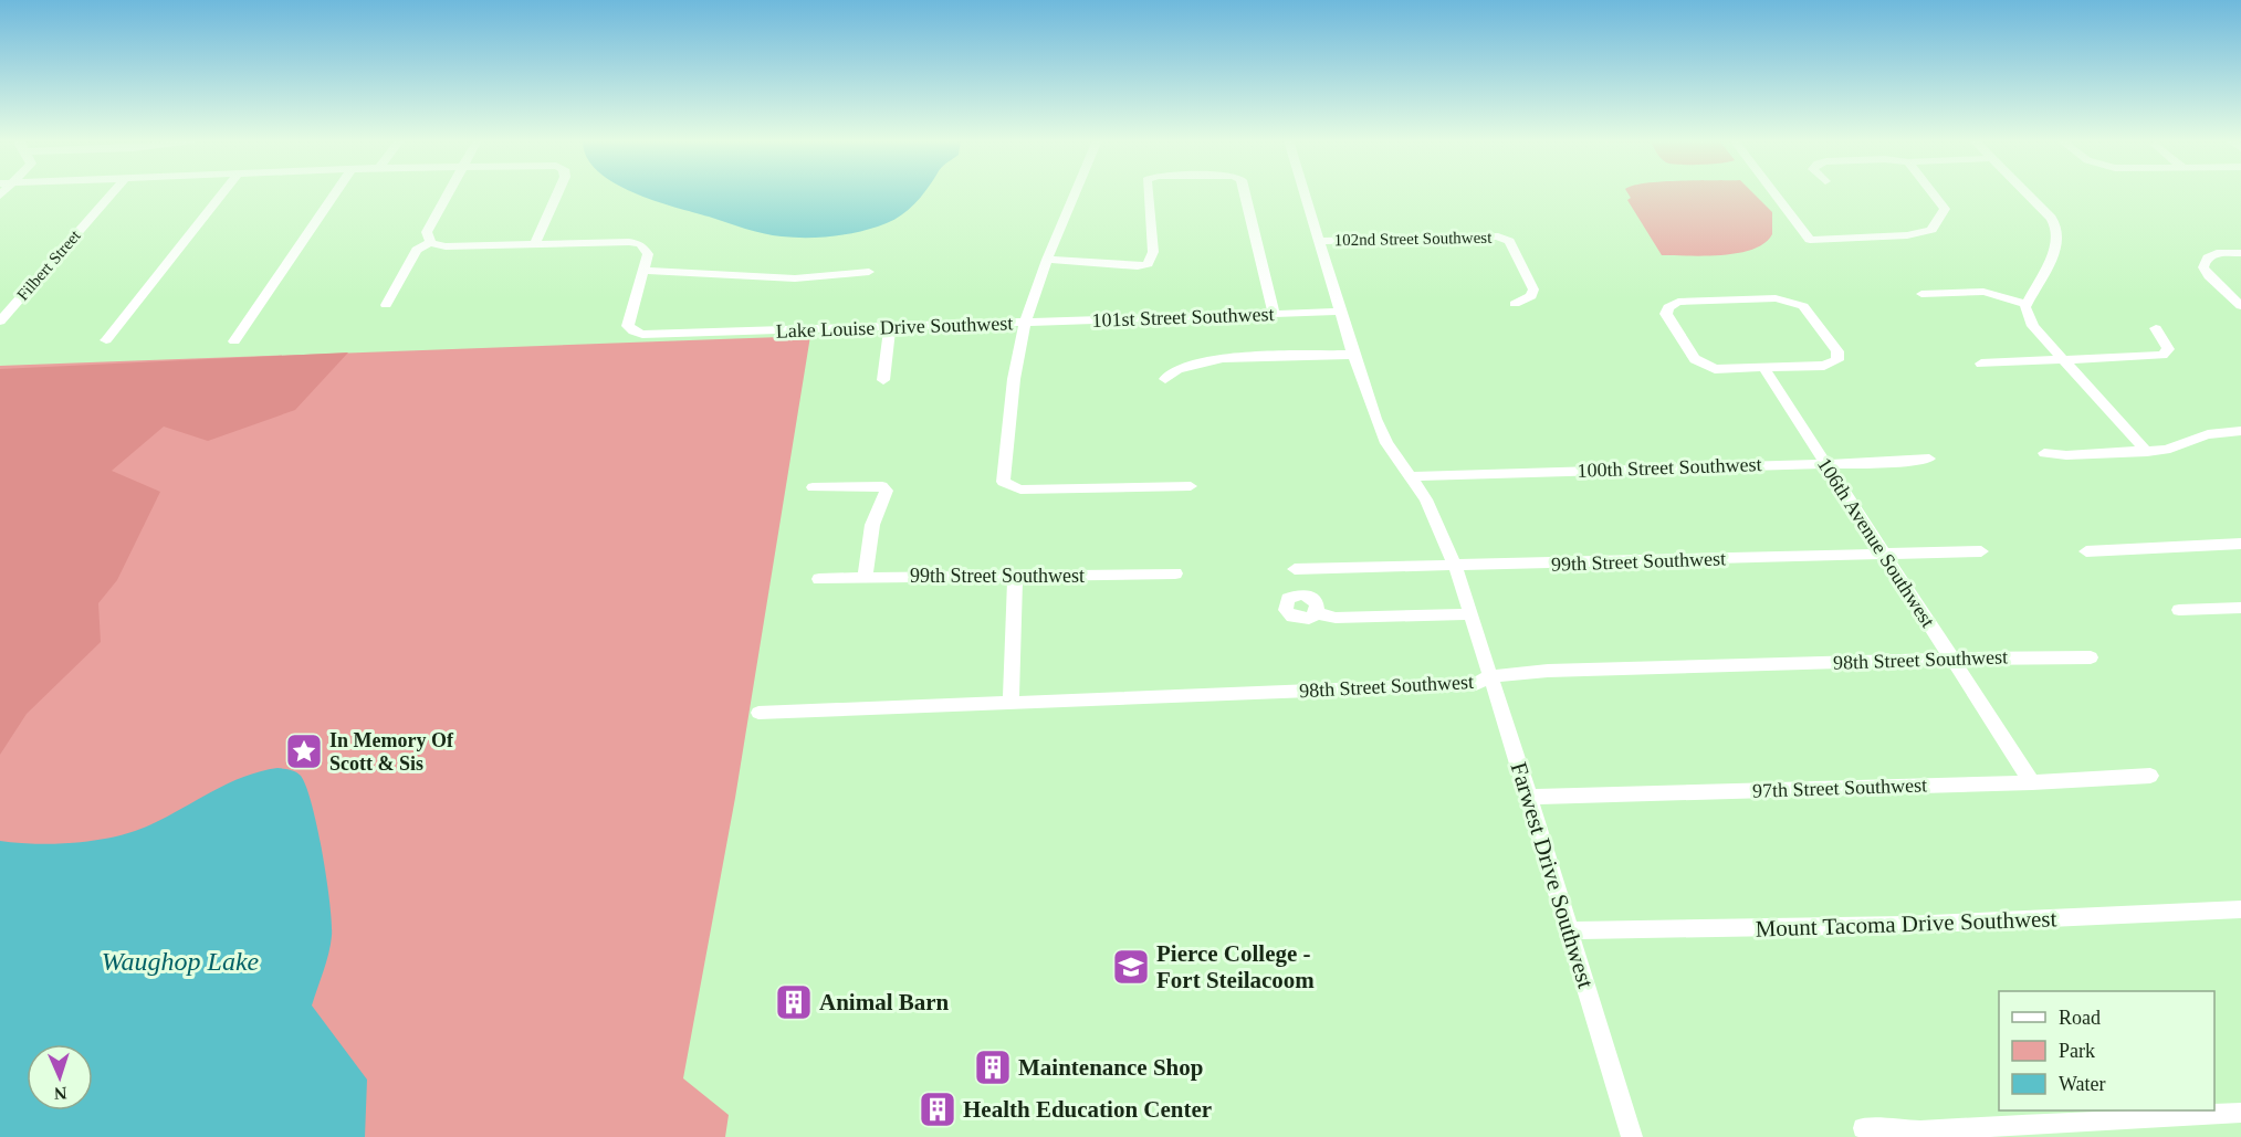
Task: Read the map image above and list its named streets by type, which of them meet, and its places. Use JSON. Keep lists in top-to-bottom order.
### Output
{
  "streets": {
    "street": [
      "102nd Street Southwest",
      "Filbert Street",
      "101st Street Southwest",
      "Lake Louise Drive Southwest",
      "100th Street Southwest",
      "106th Avenue Southwest",
      "99th Street Southwest",
      "98th Street Southwest",
      "97th Street Southwest",
      "Farwest Drive Southwest",
      "Mount Tacoma Drive Southwest"
    ]
  },
  "crossings": [
    ["102nd Street Southwest", "Farwest Drive Southwest"],
    ["101st Street Southwest", "Lake Louise Drive Southwest"],
    ["101st Street Southwest", "Farwest Drive Southwest"],
    ["100th Street Southwest", "106th Avenue Southwest"],
    ["100th Street Southwest", "Farwest Drive Southwest"],
    ["106th Avenue Southwest", "99th Street Southwest"],
    ["106th Avenue Southwest", "98th Street Southwest"],
    ["106th Avenue Southwest", "97th Street Southwest"],
    ["99th Street Southwest", "Farwest Drive Southwest"],
    ["98th Street Southwest", "Farwest Drive Southwest"],
    ["97th Street Southwest", "Farwest Drive Southwest"],
    ["Farwest Drive Southwest", "Mount Tacoma Drive Southwest"]
  ],
  "water": ["Waughop Lake"],
  "places": {
    "place": ["In Memory Of Scott & Sis"],
    "school or university": ["Pierce College - Fort Steilacoom"],
    "building": ["Animal Barn", "Maintenance Shop", "Health Education Center"]
  },
  "legend": ["Road", "Park", "Water"],
  "north": "bottom"
}
